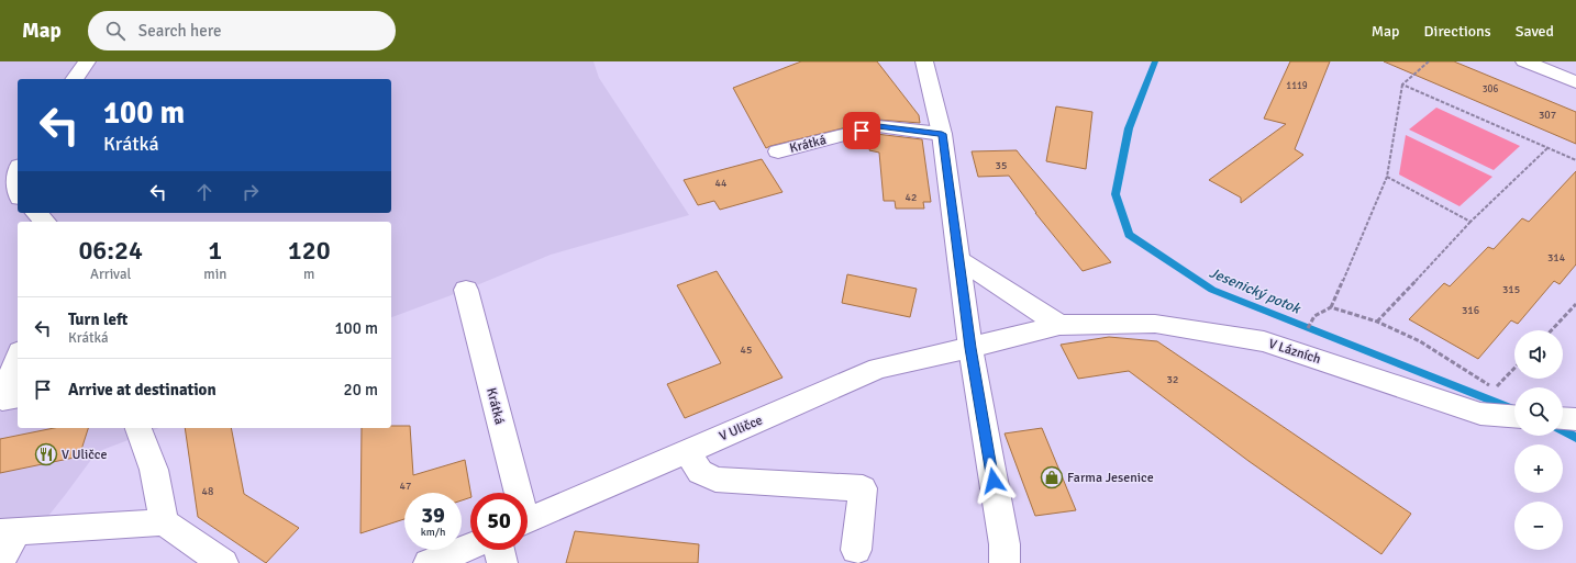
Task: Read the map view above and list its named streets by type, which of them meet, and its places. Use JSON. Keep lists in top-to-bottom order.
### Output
{
  "streets": {
    "street": ["Krátká", "V Lázních", "V Uličce"]
  },
  "crossings": [
    ["V Lázních", "V Uličce"]
  ],
  "water": ["Jesenický potok"],
  "places": {
    "restaurant": ["V Uličce"],
    "shop": ["Farma Jesenice"]
  },
  "house_numbers": [
    "1119",
    "306",
    "307",
    "35",
    "44",
    "42",
    "314",
    "315",
    "316",
    "45",
    "32",
    "47",
    "48"
  ],
  "page": {
    "header": "Map",
    "search": "Search here",
    "nav": ["Map", "Directions", "Saved"],
    "turn": ["100 m", "Krátká"],
    "eta": [
      "06:24",
      "Arrival",
      "1",
      "min",
      "120",
      "m"
    ],
    "list": [
      {
        "name": "Turn left",
        "note": "Krátká",
        "value": "100 m"
      },
      {
        "name": "Arrive at destination",
        "value": "20 m"
      }
    ],
    "map_buttons": ["+", "−"],
    "speed": "39 km/h",
    "limit": "50"
  }
}
